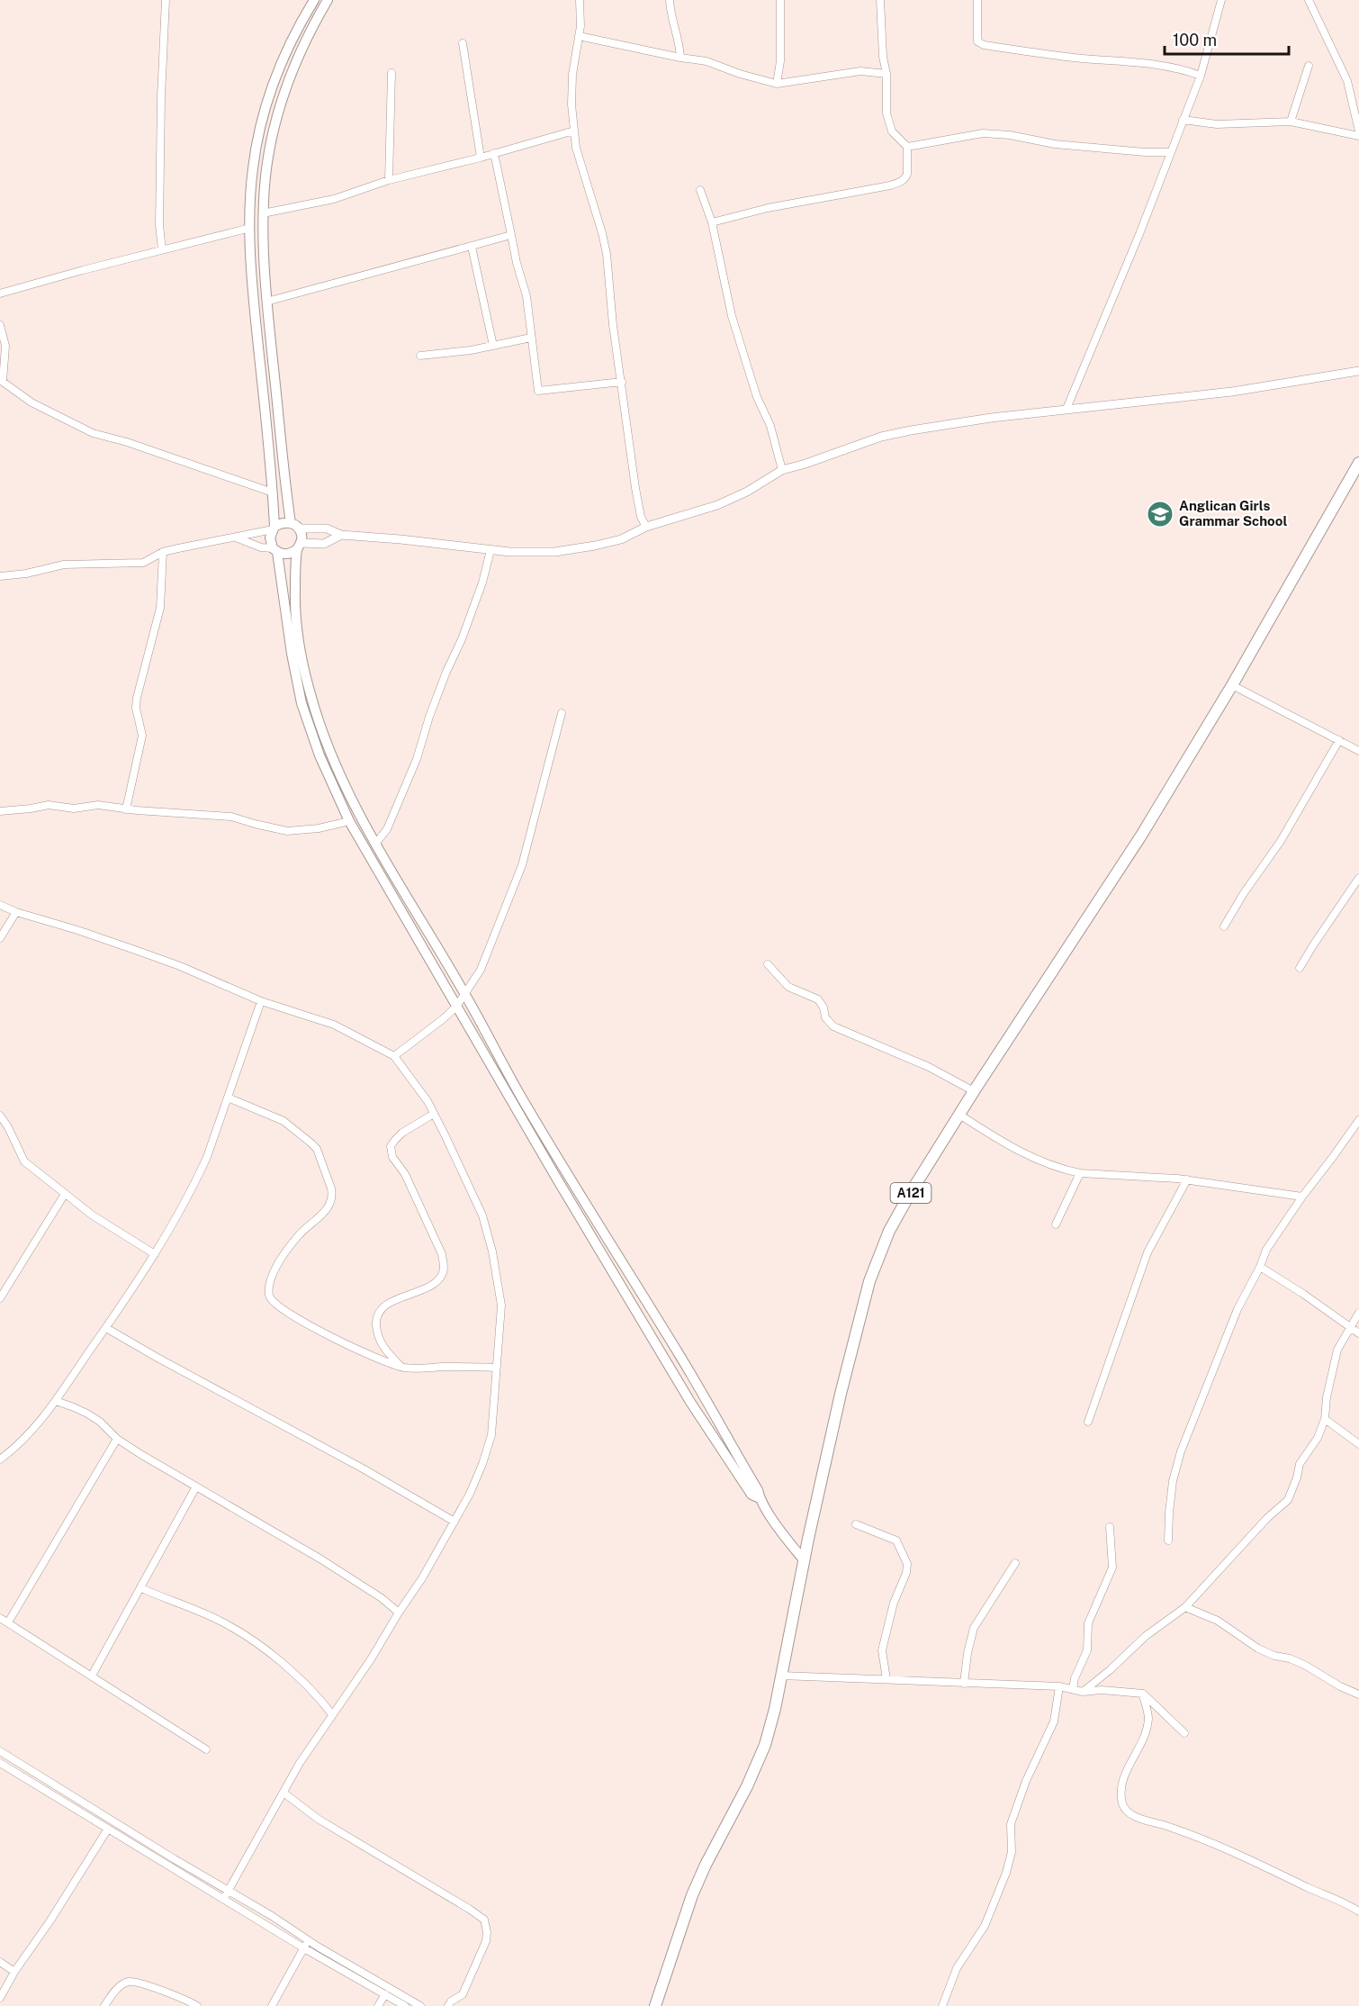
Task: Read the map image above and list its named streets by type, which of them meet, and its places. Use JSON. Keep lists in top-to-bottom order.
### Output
{
  "streets": {
    "main road": ["A121"]
  },
  "places": {
    "school or university": ["Anglican Girls Grammar School"]
  },
  "scale_bar": "100 m"
}
